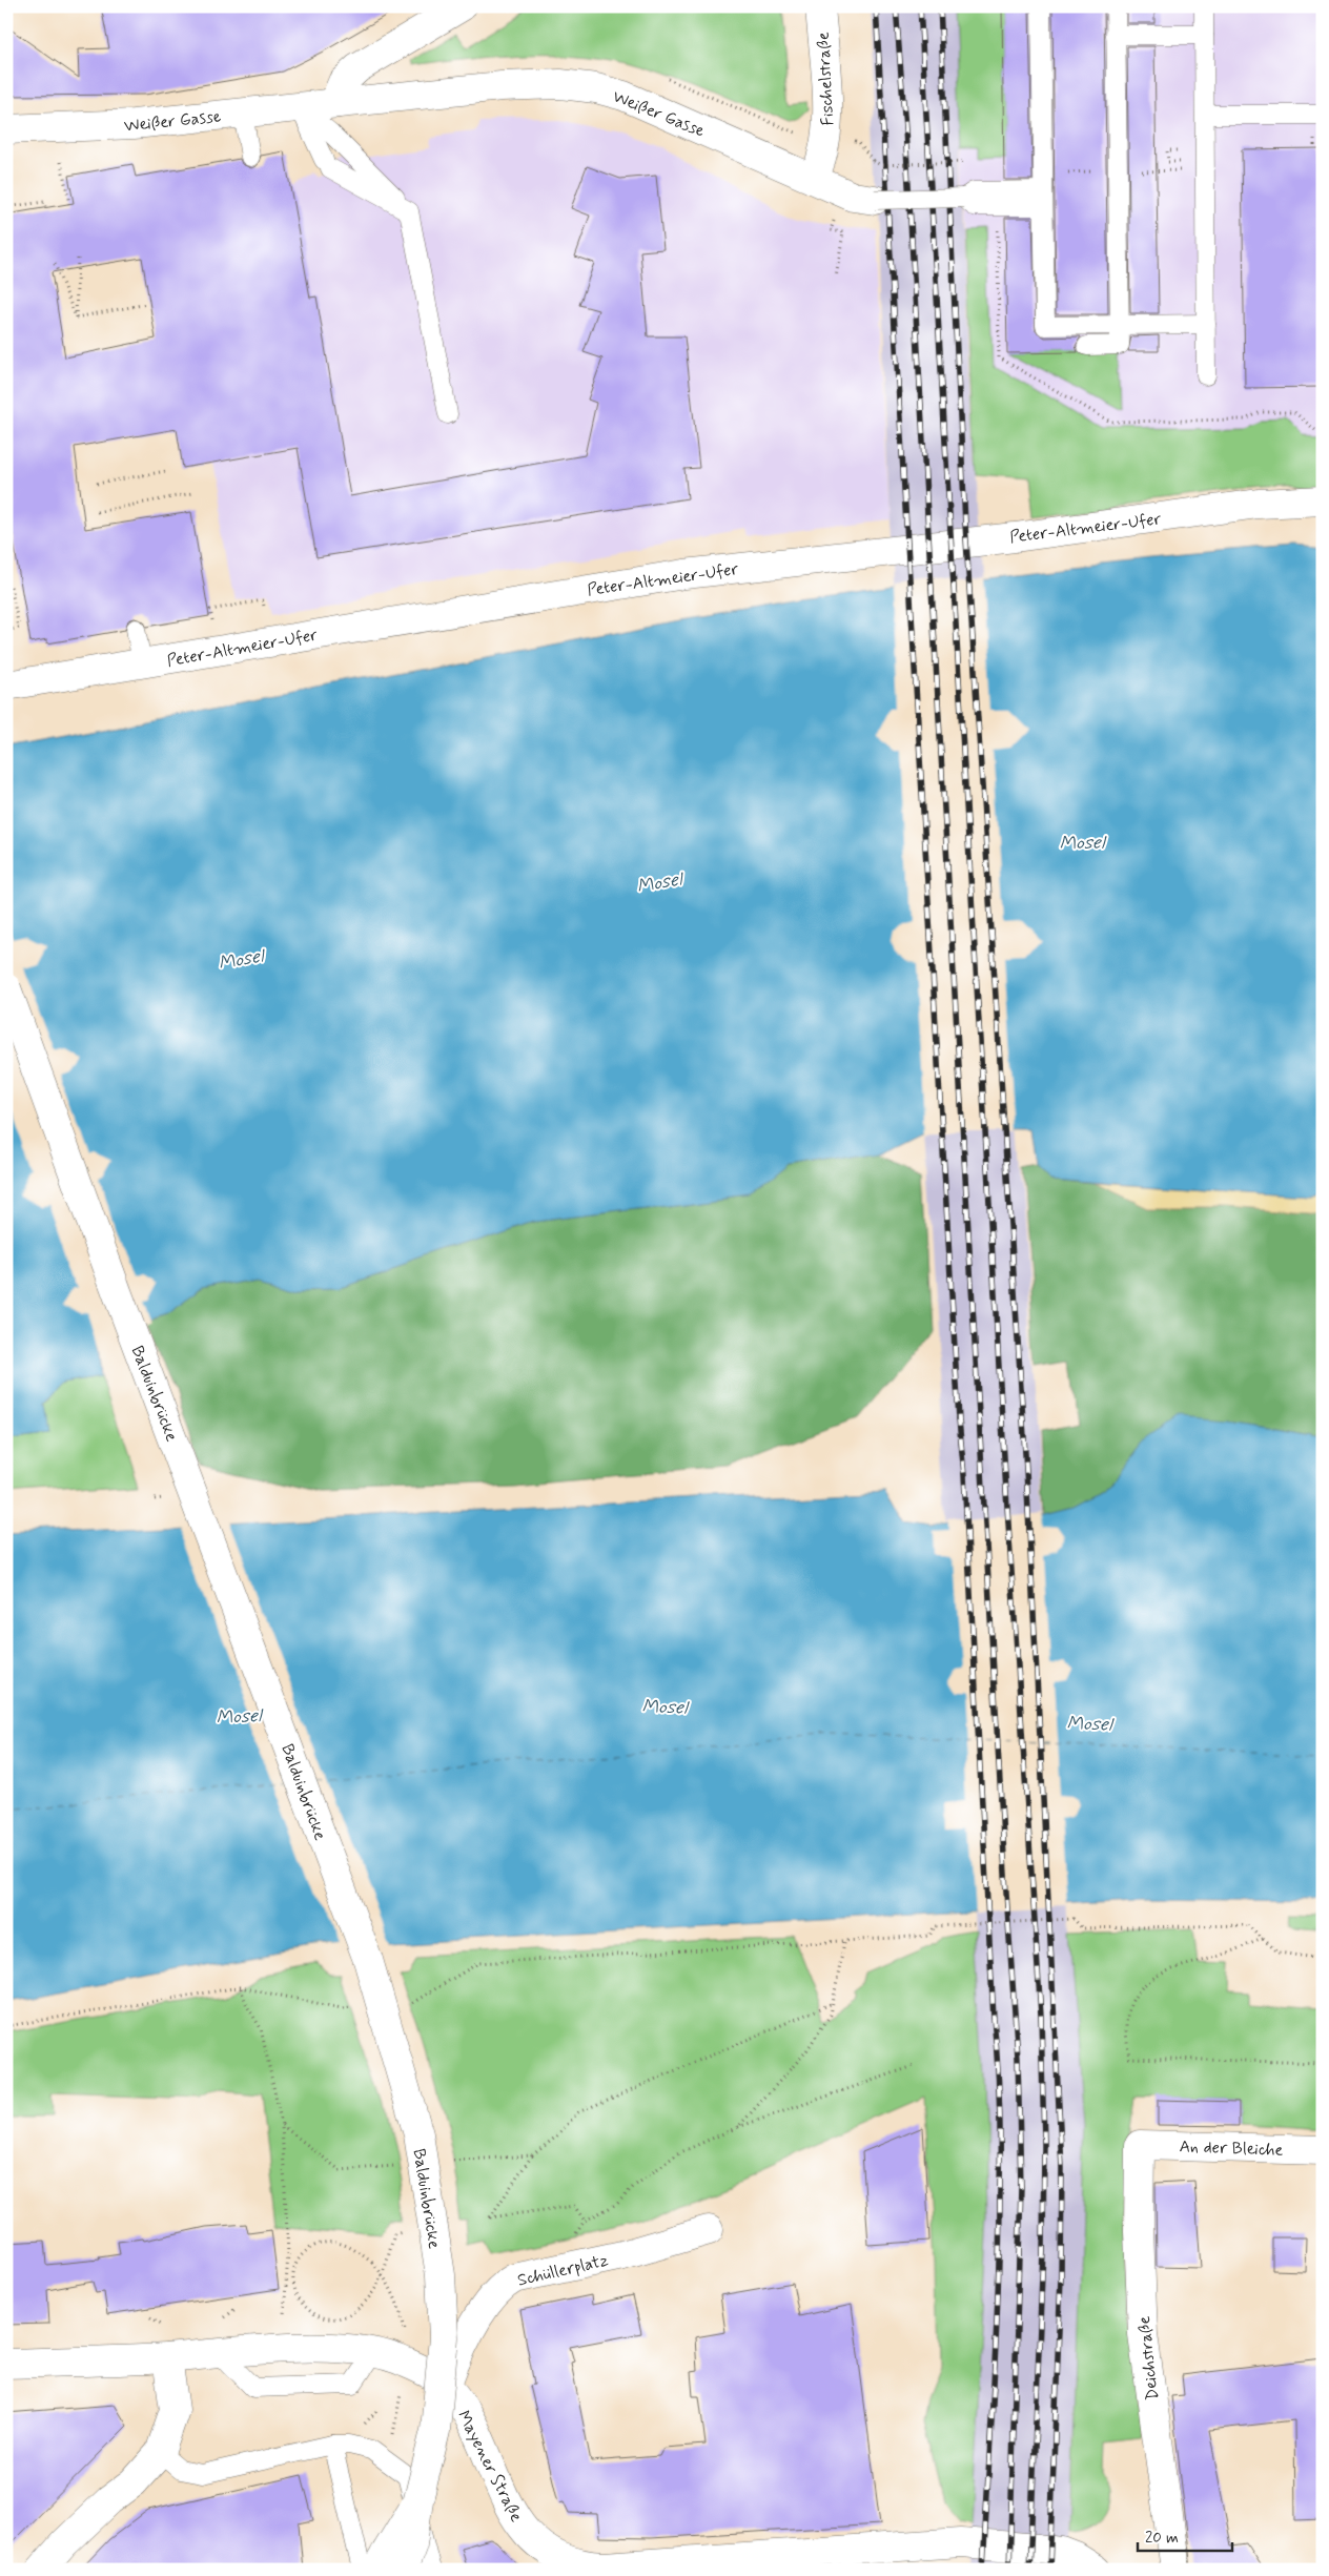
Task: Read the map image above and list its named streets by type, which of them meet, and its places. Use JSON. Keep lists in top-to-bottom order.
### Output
{
  "streets": {
    "street": [
      "Fischelstraße",
      "Weißer Gasse",
      "Peter-Altmeier-Ufer",
      "Balduinbrücke",
      "An der Bleiche",
      "Schüllerplatz",
      "Deichstraße",
      "Mayener Straße"
    ]
  },
  "crossings": [
    ["Fischelstraße", "Weißer Gasse"],
    ["An der Bleiche", "Deichstraße"],
    ["Schüllerplatz", "Mayener Straße"]
  ],
  "water": ["Mosel"],
  "scale_bar": "20 m"
}
